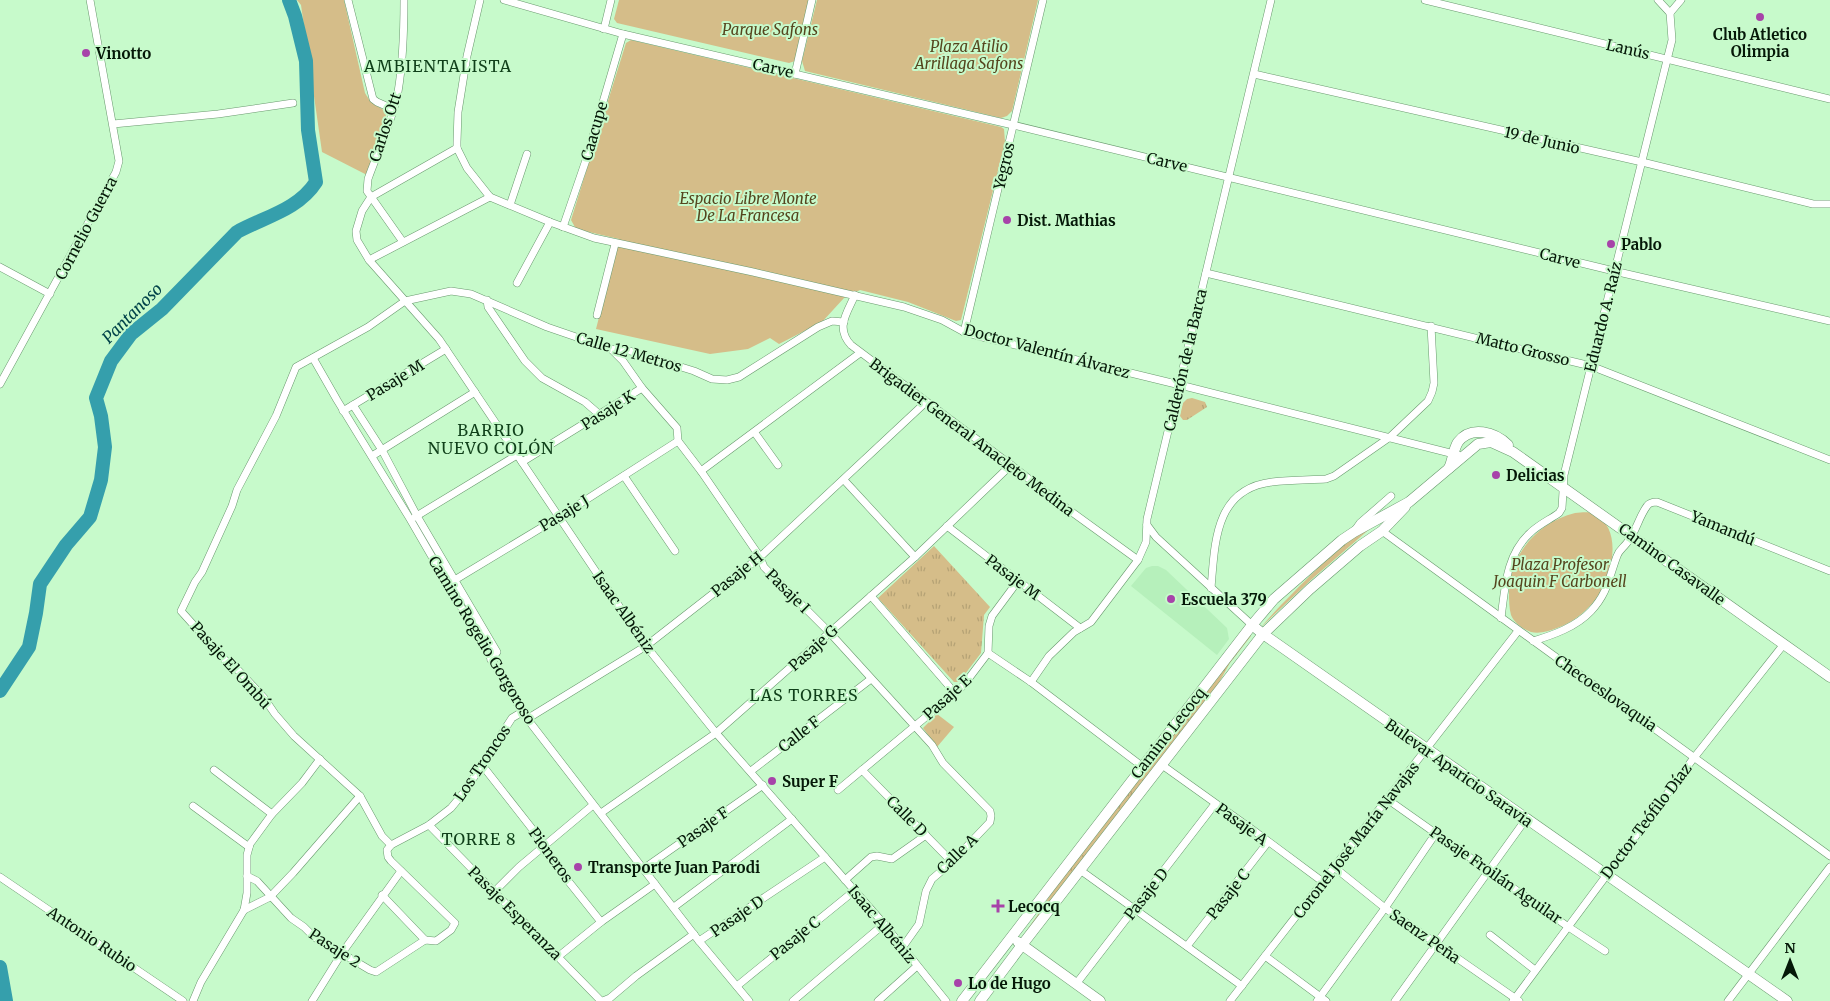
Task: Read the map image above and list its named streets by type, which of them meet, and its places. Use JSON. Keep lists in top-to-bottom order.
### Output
{
  "streets": {
    "street": [
      "Lanús",
      "Carve",
      "Carlos Ott",
      "Caacupe",
      "19 de Junio",
      "Yegros",
      "Cornelio Guerra",
      "Eduardo A. Raíz",
      "Matto Grosso",
      "Doctor Valentín Álvarez",
      "Calle 12 Metros",
      "Calderón de la Barca",
      "Pasaje M",
      "Pasaje K",
      "Brigadier General Anacleto Medina",
      "Pasaje J",
      "Yamandú",
      "Camino Casavalle",
      "Pasaje H",
      "Pasaje I",
      "Isaac Albéniz",
      "Camino Rogelio Gorgoroso",
      "Pasaje G",
      "Pasaje El Ombú",
      "Checoeslovaquia",
      "Pasaje E",
      "Camino Lecocq",
      "Calle F",
      "Los Troncos",
      "Bulevar Aparicio Saravia",
      "Calle D",
      "Doctor Teófilo Díaz",
      "Pasaje A",
      "Pasaje F",
      "Coronel José María Navajas",
      "Calle A",
      "Pioneros",
      "Pasaje Froilán Aguilar",
      "Pasaje D",
      "Pasaje C",
      "Pasaje Esperanza",
      "Saenz Peña",
      "Antonio Rubio",
      "Pasaje 2"
    ]
  },
  "crossings": [
    ["Lanús", "Eduardo A. Raíz"],
    ["Carve", "Caacupe"],
    ["Carve", "Yegros"],
    ["Carve", "Eduardo A. Raíz"],
    ["Carve", "Calderón de la Barca"],
    ["Carlos Ott", "Isaac Albéniz"],
    ["Caacupe", "Doctor Valentín Álvarez"],
    ["19 de Junio", "Eduardo A. Raíz"],
    ["19 de Junio", "Calderón de la Barca"],
    ["Yegros", "Doctor Valentín Álvarez"],
    ["Eduardo A. Raíz", "Matto Grosso"],
    ["Eduardo A. Raíz", "Camino Casavalle"],
    ["Eduardo A. Raíz", "Checoeslovaquia"],
    ["Matto Grosso", "Calderón de la Barca"],
    ["Doctor Valentín Álvarez", "Calderón de la Barca"],
    ["Doctor Valentín Álvarez", "Camino Lecocq"],
    ["Calle 12 Metros", "Brigadier General Anacleto Medina"],
    ["Calle 12 Metros", "Pasaje I"],
    ["Calle 12 Metros", "Isaac Albéniz"],
    ["Calderón de la Barca", "Pasaje M"],
    ["Calderón de la Barca", "Brigadier General Anacleto Medina"],
    ["Calderón de la Barca", "Bulevar Aparicio Saravia"],
    ["Pasaje M", "Isaac Albéniz"],
    ["Pasaje M", "Camino Rogelio Gorgoroso"],
    ["Pasaje M", "Pasaje G"],
    ["Pasaje K", "Pasaje I"],
    ["Pasaje K", "Isaac Albéniz"],
    ["Brigadier General Anacleto Medina", "Pasaje H"],
    ["Brigadier General Anacleto Medina", "Pasaje G"],
    ["Pasaje J", "Pasaje I"],
    ["Pasaje J", "Isaac Albéniz"],
    ["Pasaje J", "Camino Rogelio Gorgoroso"],
    ["Yamandú", "Camino Casavalle"],
    ["Camino Casavalle", "Camino Lecocq"],
    ["Camino Casavalle", "Doctor Teófilo Díaz"],
    ["Pasaje H", "Pasaje I"],
    ["Pasaje H", "Isaac Albéniz"],
    ["Pasaje H", "Camino Rogelio Gorgoroso"],
    ["Pasaje I", "Pasaje G"],
    ["Pasaje I", "Pasaje E"],
    ["Pasaje I", "Calle F"],
    ["Pasaje I", "Calle A"],
    ["Isaac Albéniz", "Pasaje G"],
    ["Isaac Albéniz", "Calle F"],
    ["Isaac Albéniz", "Pasaje F"],
    ["Isaac Albéniz", "Calle A"],
    ["Isaac Albéniz", "Pasaje D"],
    ["Isaac Albéniz", "Pasaje C"],
    ["Camino Rogelio Gorgoroso", "Pasaje G"],
    ["Camino Rogelio Gorgoroso", "Pasaje El Ombú"],
    ["Camino Rogelio Gorgoroso", "Los Troncos"],
    ["Camino Rogelio Gorgoroso", "Pasaje F"],
    ["Camino Rogelio Gorgoroso", "Pasaje D"],
    ["Camino Rogelio Gorgoroso", "Pasaje C"],
    ["Pasaje El Ombú", "Los Troncos"],
    ["Checoeslovaquia", "Camino Lecocq"],
    ["Checoeslovaquia", "Doctor Teófilo Díaz"],
    ["Checoeslovaquia", "Coronel José María Navajas"],
    ["Pasaje E", "Calle D"],
    ["Camino Lecocq", "Bulevar Aparicio Saravia"],
    ["Camino Lecocq", "Pasaje A"],
    ["Los Troncos", "Pioneros"],
    ["Los Troncos", "Pasaje Esperanza"],
    ["Bulevar Aparicio Saravia", "Doctor Teófilo Díaz"],
    ["Bulevar Aparicio Saravia", "Coronel José María Navajas"],
    ["Calle D", "Calle A"],
    ["Doctor Teófilo Díaz", "Pasaje Froilán Aguilar"],
    ["Doctor Teófilo Díaz", "Saenz Peña"],
    ["Pasaje A", "Coronel José María Navajas"],
    ["Pasaje A", "Pasaje D"],
    ["Pasaje A", "Pasaje C"],
    ["Coronel José María Navajas", "Pasaje Froilán Aguilar"],
    ["Coronel José María Navajas", "Saenz Peña"],
    ["Pasaje D", "Pasaje Esperanza"]
  ],
  "districts": [
    "AMBIENTALISTA",
    "BARRIO NUEVO COLÓN",
    "LAS TORRES",
    "TORRE 8"
  ],
  "water": ["Pantanoso"],
  "parks": [
    "Parque Safons",
    "Plaza Atilio Arrillaga Safons",
    "Espacio Libre Monte De La Francesa",
    "Plaza Profesor Joaquin F Carbonell"
  ],
  "places": {
    "other": [
      "Club Atletico Olimpia",
      "Vinotto",
      "Dist. Mathias",
      "Pablo",
      "Delicias",
      "Escuela 379",
      "Super F",
      "Transporte Juan Parodi",
      "Lo de Hugo"
    ],
    "health": ["Lecocq"]
  },
  "north": "top"
}
